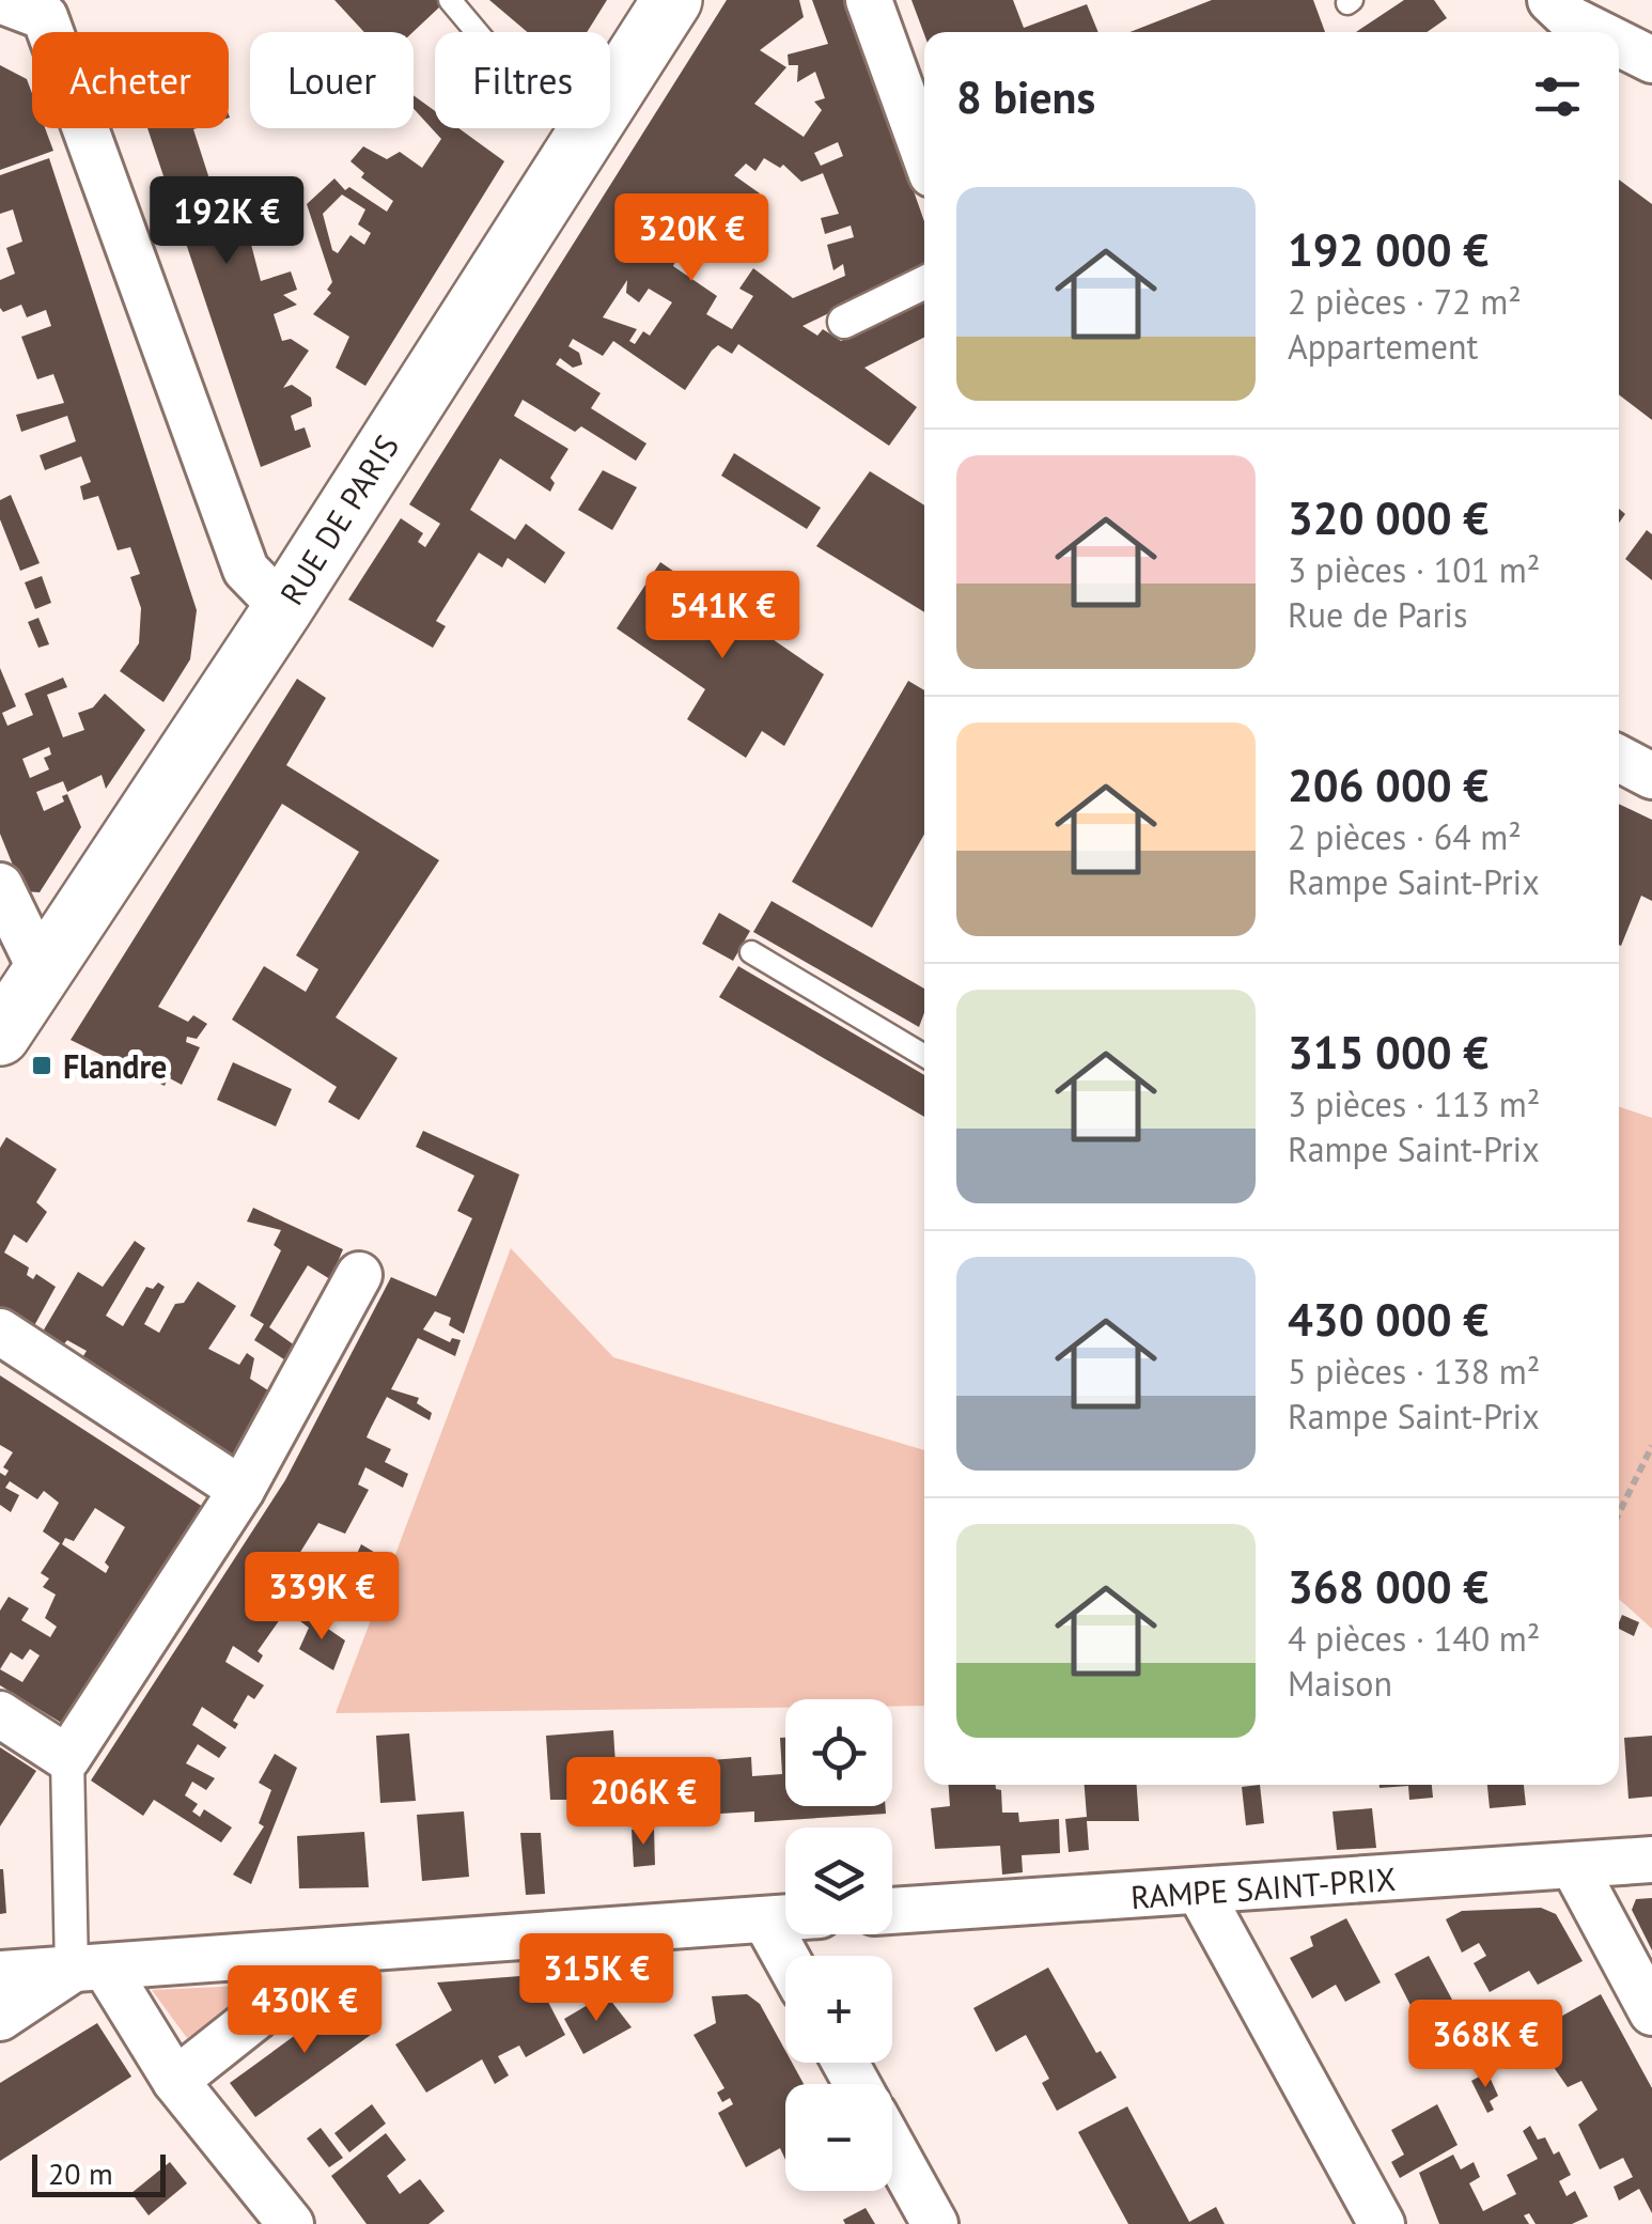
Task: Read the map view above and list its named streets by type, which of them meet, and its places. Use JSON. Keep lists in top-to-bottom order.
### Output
{
  "streets": {
    "main road": ["RUE DE PARIS"],
    "street": ["RAMPE SAINT-PRIX"]
  },
  "places": {
    "transit": ["Flandre"]
  },
  "scale_bar": "20 m",
  "page": {
    "chip": ["Acheter", "Louer", "Filtres"],
    "heading": "8 biens",
    "list": [
      {
        "name": "192 000 €",
        "note": "2 pièces · 72 m² · Appartement"
      },
      {
        "name": "320 000 €",
        "note": "3 pièces · 101 m² · Rue de Paris"
      },
      {
        "name": "206 000 €",
        "note": "2 pièces · 64 m² · Rampe Saint-Prix"
      },
      {
        "name": "315 000 €",
        "note": "3 pièces · 113 m² · Rampe Saint-Prix"
      },
      {
        "name": "430 000 €",
        "note": "5 pièces · 138 m² · Rampe Saint-Prix"
      },
      {
        "name": "368 000 €",
        "note": "4 pièces · 140 m² · Maison"
      }
    ],
    "price": [
      "192K €",
      "320K €",
      "541K €",
      "339K €",
      "206K €",
      "315K €",
      "430K €",
      "368K €"
    ],
    "map_buttons": ["+", "−"],
    "scale": "20 m"
  }
}
